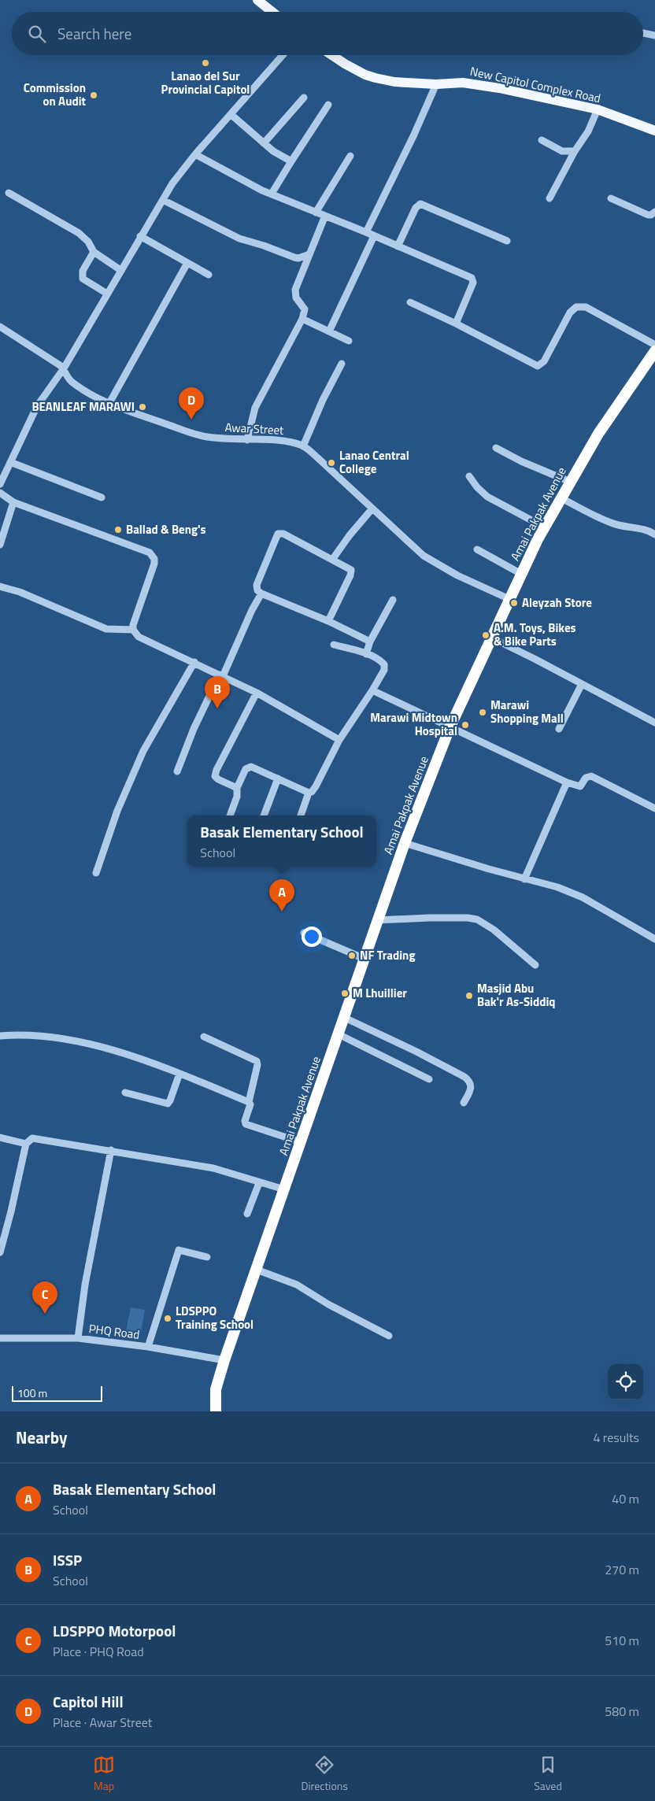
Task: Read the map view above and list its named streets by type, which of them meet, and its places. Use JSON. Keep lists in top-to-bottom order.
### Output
{
  "streets": {
    "highway": ["Amai Pakpak Avenue"],
    "main road": ["New Capitol Complex Road"],
    "street": ["Awar Street", "PHQ Road"]
  },
  "crossings": [
    ["Awar Street", "Amai Pakpak Avenue"],
    ["Amai Pakpak Avenue", "PHQ Road"]
  ],
  "places": [
    "Lanao del Sur Provincial Capitol",
    "Commission on Audit",
    "BEANLEAF MARAWI",
    "Lanao Central College",
    "Ballad & Beng's",
    "Aleyzah Store",
    "A.M. Toys, Bikes & Bike Parts",
    "Marawi Shopping Mall",
    "Marawi Midtown Hospital",
    "NF Trading",
    "M Lhuillier",
    "Masjid Abu Bak'r As-Siddiq",
    "LDSPPO Training School"
  ],
  "scale_bar": "100 m",
  "page": {
    "search": "Search here",
    "pins": [
      "D",
      "B",
      "A",
      "C"
    ],
    "popup": ["Basak Elementary School", "School"],
    "scale": "100 m",
    "heading": ["Nearby", "4 results"],
    "list": [
      {
        "mark": "A",
        "name": "Basak Elementary School",
        "note": "School",
        "value": "40 m"
      },
      {
        "mark": "B",
        "name": "ISSP",
        "note": "School",
        "value": "270 m"
      },
      {
        "mark": "C",
        "name": "LDSPPO Motorpool",
        "note": "Place · PHQ Road",
        "value": "510 m"
      },
      {
        "mark": "D",
        "name": "Capitol Hill",
        "note": "Place · Awar Street",
        "value": "580 m"
      }
    ],
    "nav": ["Map", "Directions", "Saved"]
  }
}
